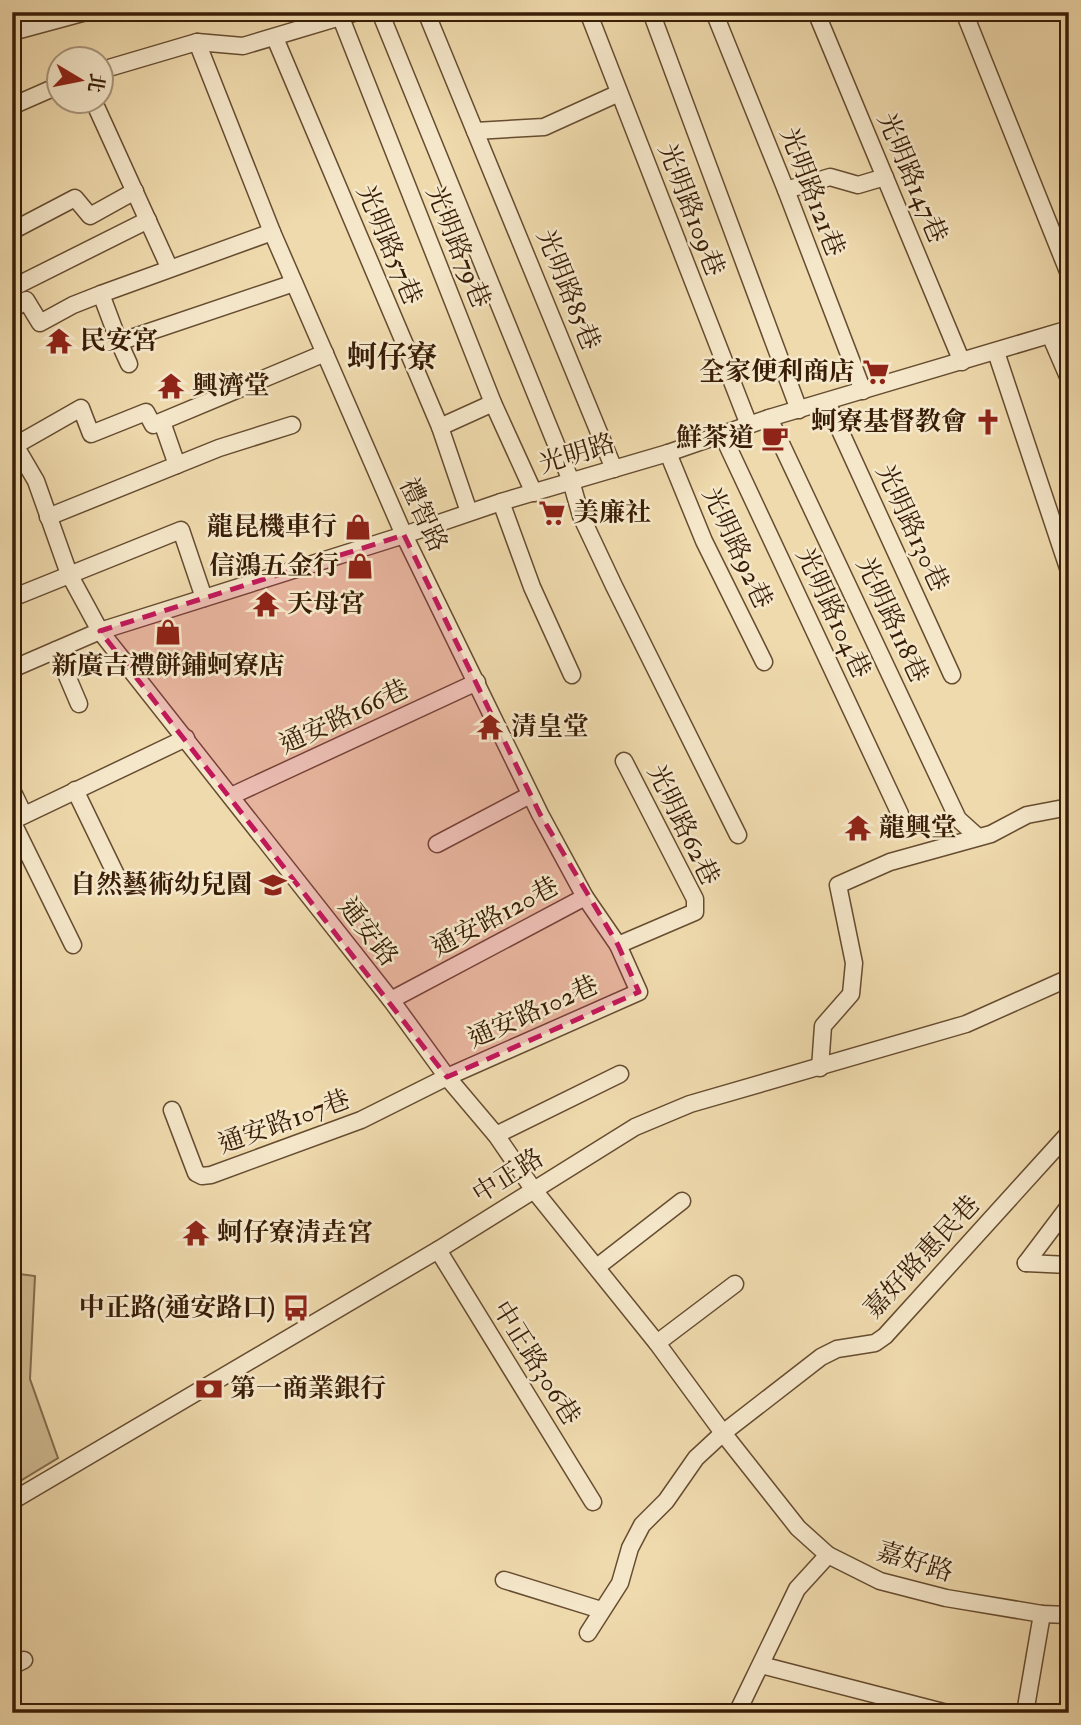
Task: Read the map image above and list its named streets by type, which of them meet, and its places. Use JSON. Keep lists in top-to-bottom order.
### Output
{
  "streets": {
    "street": [
      "光明路147巷",
      "光明路121巷",
      "光明路109巷",
      "光明路57巷",
      "光明路79巷",
      "光明路85巷",
      "光明路",
      "禮智路",
      "光明路130巷",
      "光明路92巷",
      "光明路104巷",
      "光明路118巷",
      "通安路166巷",
      "光明路62巷",
      "通安路120巷",
      "通安路",
      "通安路102巷",
      "通安路107巷",
      "中正路",
      "嘉好路惠民巷",
      "中正路306巷",
      "嘉好路"
    ]
  },
  "crossings": [
    ["光明路147巷", "光明路"],
    ["光明路121巷", "光明路"],
    ["光明路109巷", "光明路"],
    ["光明路57巷", "光明路"],
    ["光明路79巷", "光明路"],
    ["光明路85巷", "光明路"],
    ["光明路", "禮智路"],
    ["光明路", "光明路130巷"],
    ["光明路", "光明路92巷"],
    ["光明路", "光明路104巷"],
    ["光明路", "光明路118巷"],
    ["光明路", "通安路"],
    ["禮智路", "通安路166巷"],
    ["禮智路", "光明路62巷"],
    ["禮智路", "通安路120巷"],
    ["禮智路", "通安路102巷"],
    ["通安路166巷", "通安路"],
    ["通安路120巷", "通安路"],
    ["通安路", "通安路102巷"],
    ["通安路", "通安路107巷"],
    ["通安路", "中正路"],
    ["通安路", "嘉好路惠民巷"],
    ["通安路", "嘉好路"],
    ["通安路102巷", "通安路107巷"],
    ["中正路", "中正路306巷"],
    ["嘉好路惠民巷", "嘉好路"]
  ],
  "districts": ["蚵仔寮"],
  "places": {
    "temple": [
      "民安宮",
      "興濟堂",
      "天母宮",
      "清皇堂",
      "龍興堂",
      "蚵仔寮清垚宮"
    ],
    "supermarket": ["全家便利商店", "美廉社"],
    "church": ["蚵寮基督教會"],
    "cafe": ["鮮茶道"],
    "shop": ["龍昆機車行", "信鴻五金行", "新廣吉禮餅鋪蚵寮店"],
    "school or university": ["自然藝術幼兒園"],
    "bus stop": ["中正路(通安路口)"],
    "bank": ["第一商業銀行"]
  },
  "north": "right"
}
